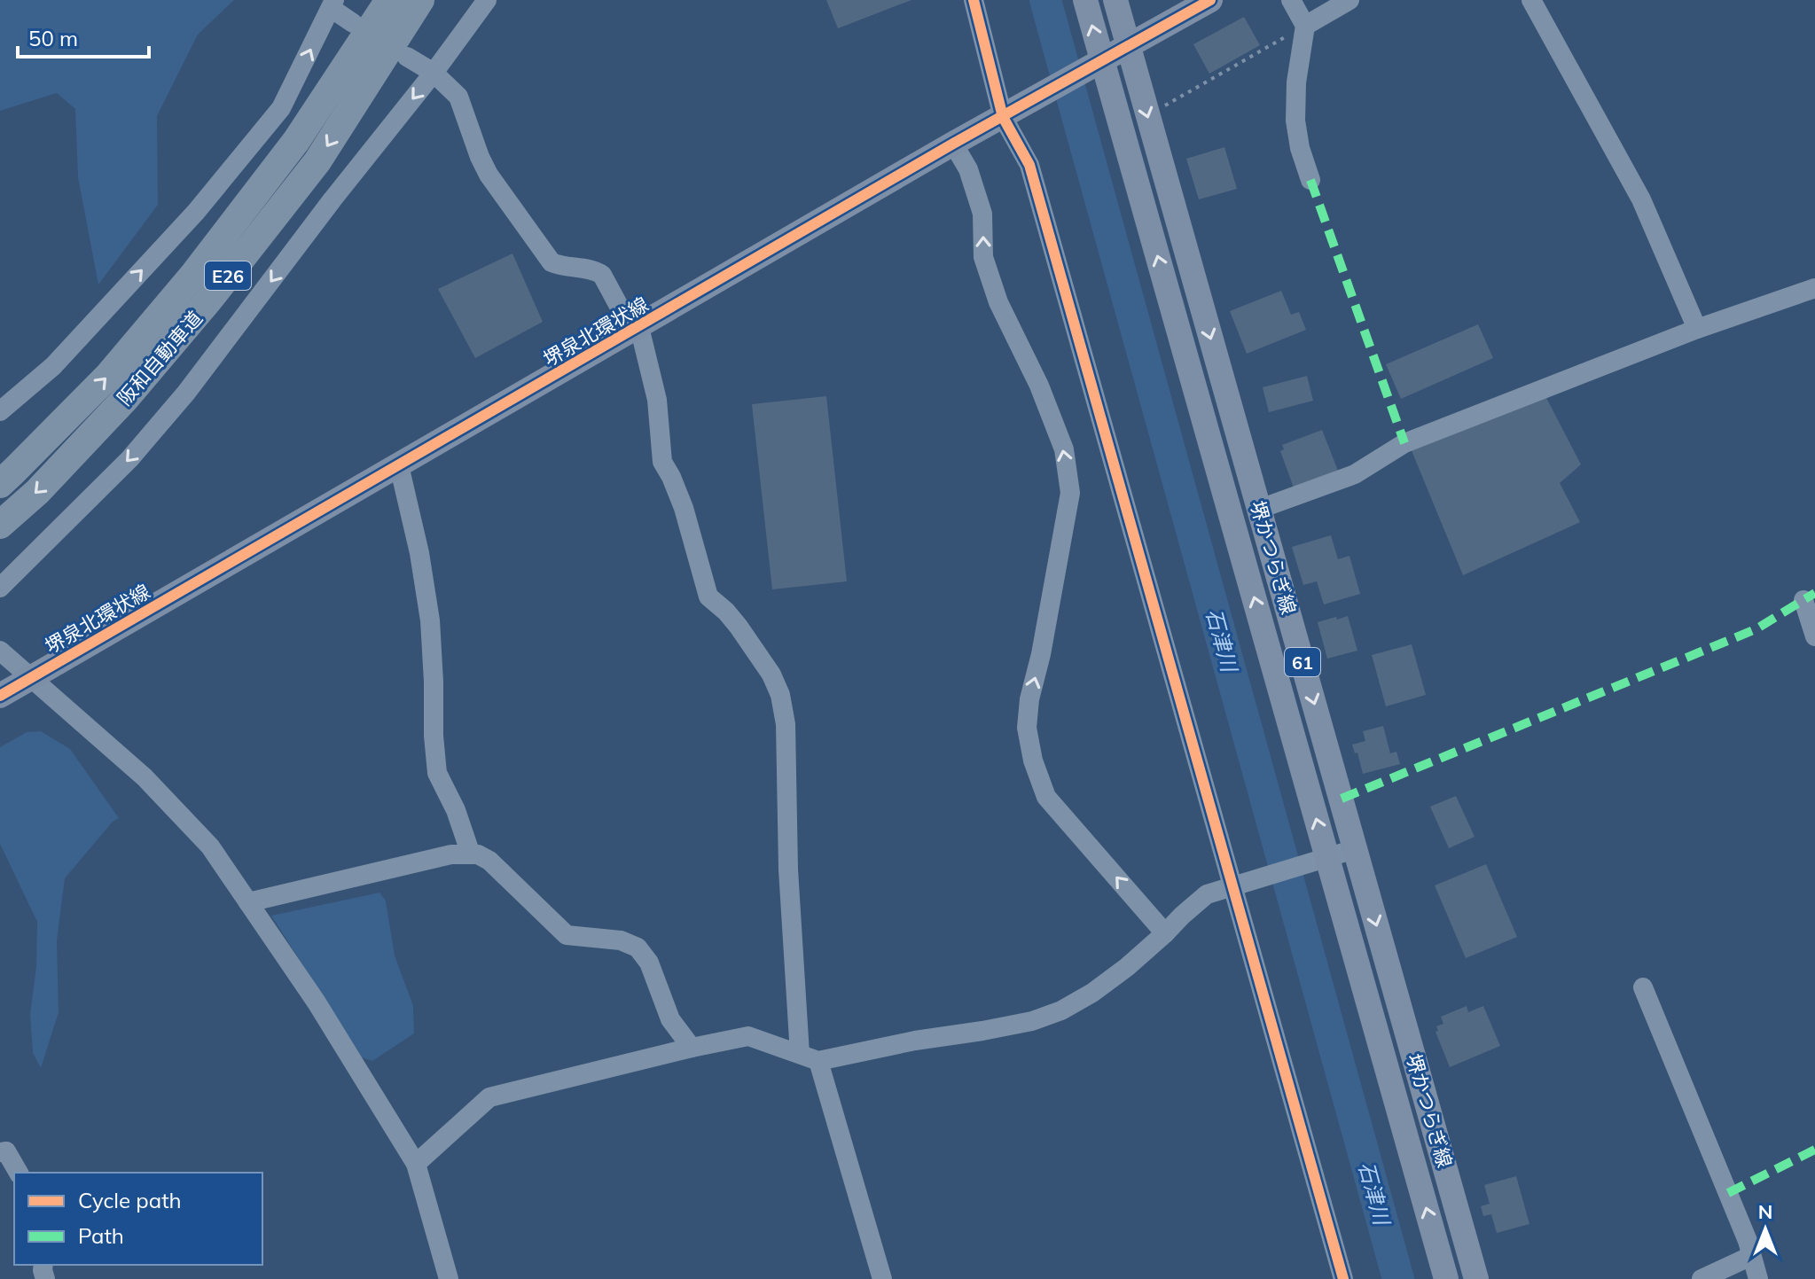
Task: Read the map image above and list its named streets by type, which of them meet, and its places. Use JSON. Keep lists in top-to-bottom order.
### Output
{
  "streets": {
    "highway": ["E26", "阪和自動車道"],
    "main road": ["堺泉北環状線", "堺かつらぎ線", "61"]
  },
  "crossings": [
    ["堺泉北環状線", "堺かつらぎ線"]
  ],
  "water": ["石津川"],
  "legend": ["Cycle path", "Path"],
  "scale_bar": "50 m",
  "north": "top"
}
